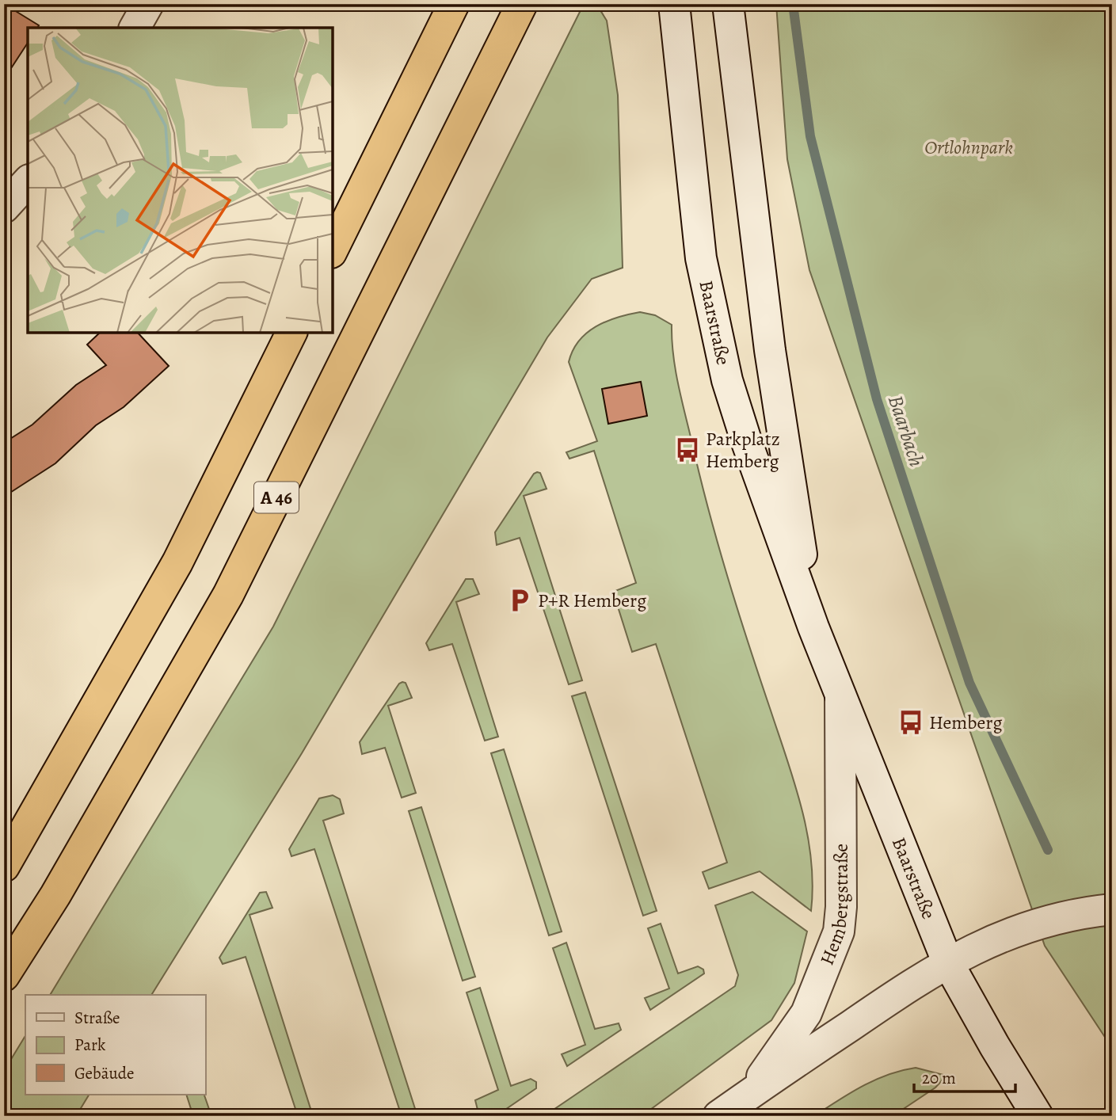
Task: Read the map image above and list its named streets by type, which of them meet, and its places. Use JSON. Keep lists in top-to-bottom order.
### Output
{
  "streets": {
    "highway": ["A 46"],
    "main road": ["Baarstraße", "Hembergstraße"]
  },
  "crossings": [
    ["Baarstraße", "Hembergstraße"]
  ],
  "water": ["Baarbach"],
  "parks": ["Ortlohnpark"],
  "places": {
    "bus stop": ["Parkplatz Hemberg", "Hemberg"],
    "parking": ["P+R Hemberg"]
  },
  "legend": ["Straße", "Park", "Gebäude"],
  "scale_bar": "20 m"
}
